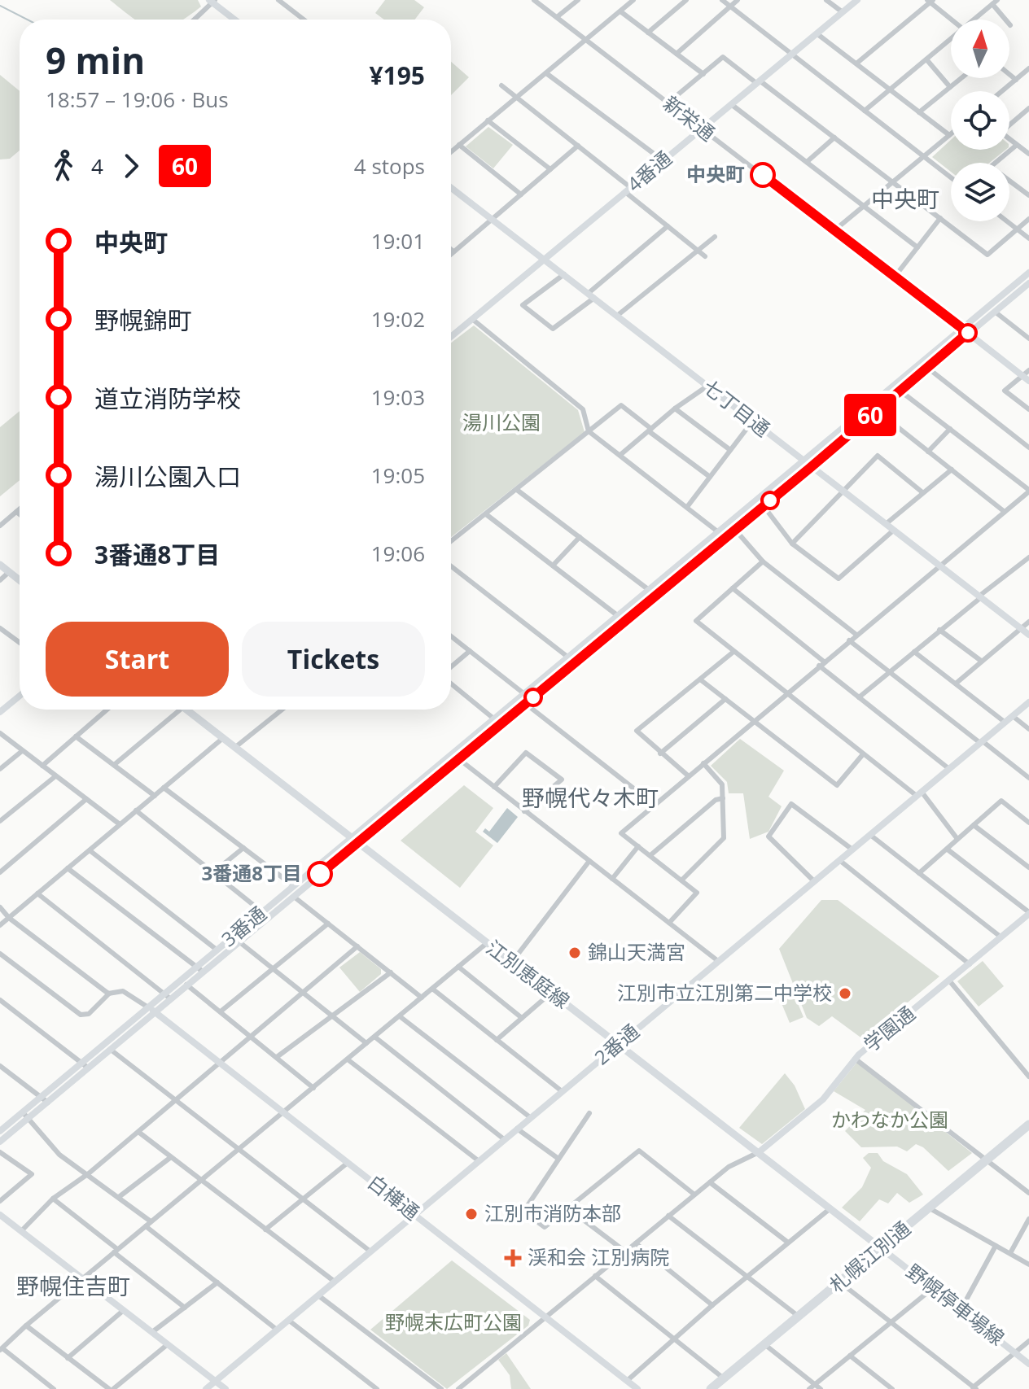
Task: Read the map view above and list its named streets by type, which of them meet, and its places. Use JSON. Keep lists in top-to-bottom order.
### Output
{
  "streets": {
    "highway": ["札幌江別通"],
    "main road": ["江別恵庭線"],
    "street": [
      "新栄通",
      "4番通",
      "七丁目通",
      "3番通",
      "学園通",
      "2番通",
      "白樺通",
      "野幌停車場線"
    ]
  },
  "crossings": [
    ["新栄通", "4番通"],
    ["新栄通", "3番通"],
    ["4番通", "七丁目通"],
    ["七丁目通", "3番通"],
    ["3番通", "江別恵庭線"],
    ["3番通", "白樺通"],
    ["江別恵庭線", "学園通"],
    ["江別恵庭線", "2番通"],
    ["江別恵庭線", "札幌江別通"],
    ["江別恵庭線", "野幌停車場線"],
    ["2番通", "白樺通"],
    ["札幌江別通", "野幌停車場線"]
  ],
  "districts": ["中央町", "野幌代々木町", "野幌住吉町"],
  "parks": ["湯川公園", "かわなか公園", "野幌末広町公園"],
  "places": {
    "other": [
      "中央町",
      "3番通8丁目",
      "錦山天満宮",
      "江別市立江別第二中学校",
      "江別市消防本部"
    ],
    "health": ["渓和会 江別病院"]
  },
  "lines": ["bus line 60"],
  "north": "top",
  "page": {
    "on_map": "60",
    "heading": ["9 min", "18:57 – 19:06 · Bus", "¥195"],
    "legs": ["4", "60", "4 stops"],
    "list": [
      {
        "name": "中央町",
        "value": "19:01"
      },
      {
        "name": "野幌錦町",
        "value": "19:02"
      },
      {
        "name": "道立消防学校",
        "value": "19:03"
      },
      {
        "name": "湯川公園入口",
        "value": "19:05"
      },
      {
        "name": "3番通8丁目",
        "value": "19:06"
      }
    ],
    "buttons": ["Start", "Tickets"]
  }
}
